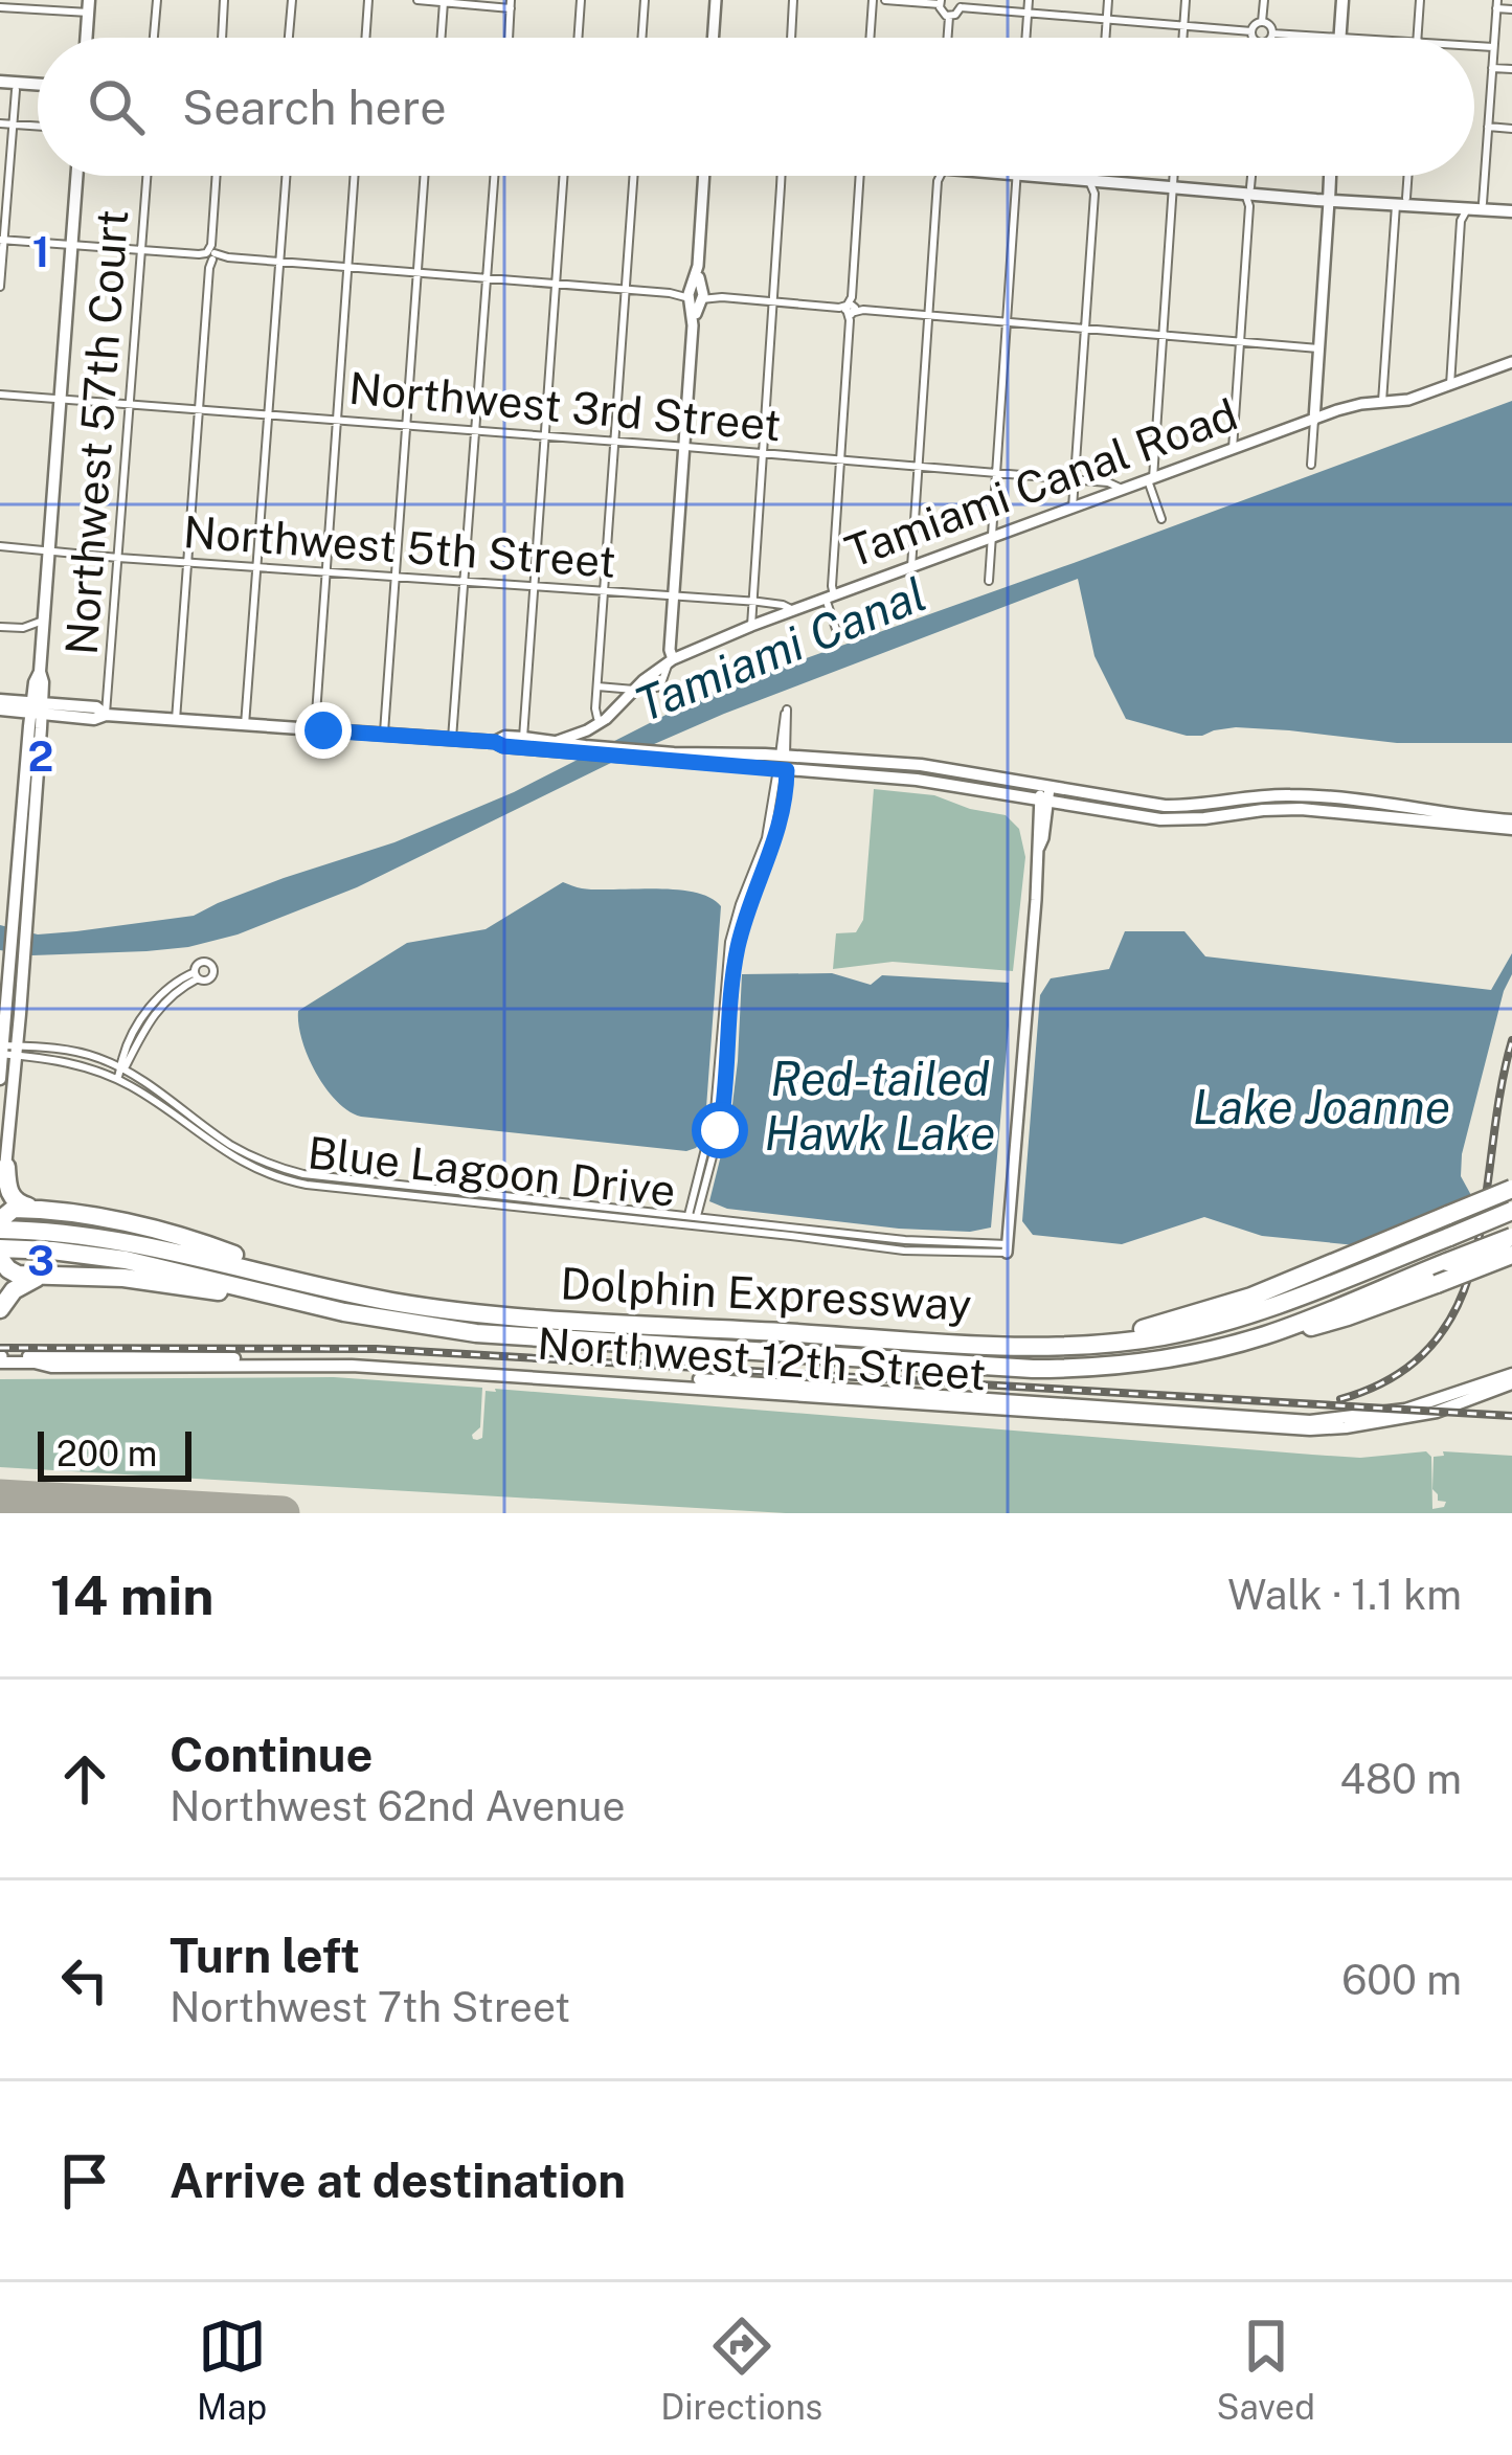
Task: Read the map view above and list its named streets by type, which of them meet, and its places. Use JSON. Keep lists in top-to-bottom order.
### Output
{
  "streets": {
    "highway": ["Dolphin Expressway"],
    "main road": ["Northwest 12th Street"],
    "street": [
      "Northwest 3rd Street",
      "Northwest 57th Court",
      "Tamiami Canal Road",
      "Northwest 5th Street",
      "Blue Lagoon Drive"
    ]
  },
  "crossings": [
    ["Northwest 3rd Street", "Northwest 57th Court"],
    ["Northwest 3rd Street", "Tamiami Canal Road"],
    ["Northwest 57th Court", "Northwest 5th Street"],
    ["Tamiami Canal Road", "Northwest 5th Street"]
  ],
  "water": ["Tamiami Canal", "Red-tailed Hawk Lake", "Lake Joanne"],
  "scale_bar": "200 m",
  "page": {
    "search": "Search here",
    "scale": "200 m",
    "heading": ["14 min", "Walk · 1.1 km"],
    "list": [
      ["Continue", "Northwest 62nd Avenue", "480 m"],
      ["Turn left", "Northwest 7th Street", "600 m"],
      "Arrive at destination"
    ],
    "nav": ["Map", "Directions", "Saved"]
  },
  "grid": {
    "rows": ["1", "2", "3"]
  }
}
